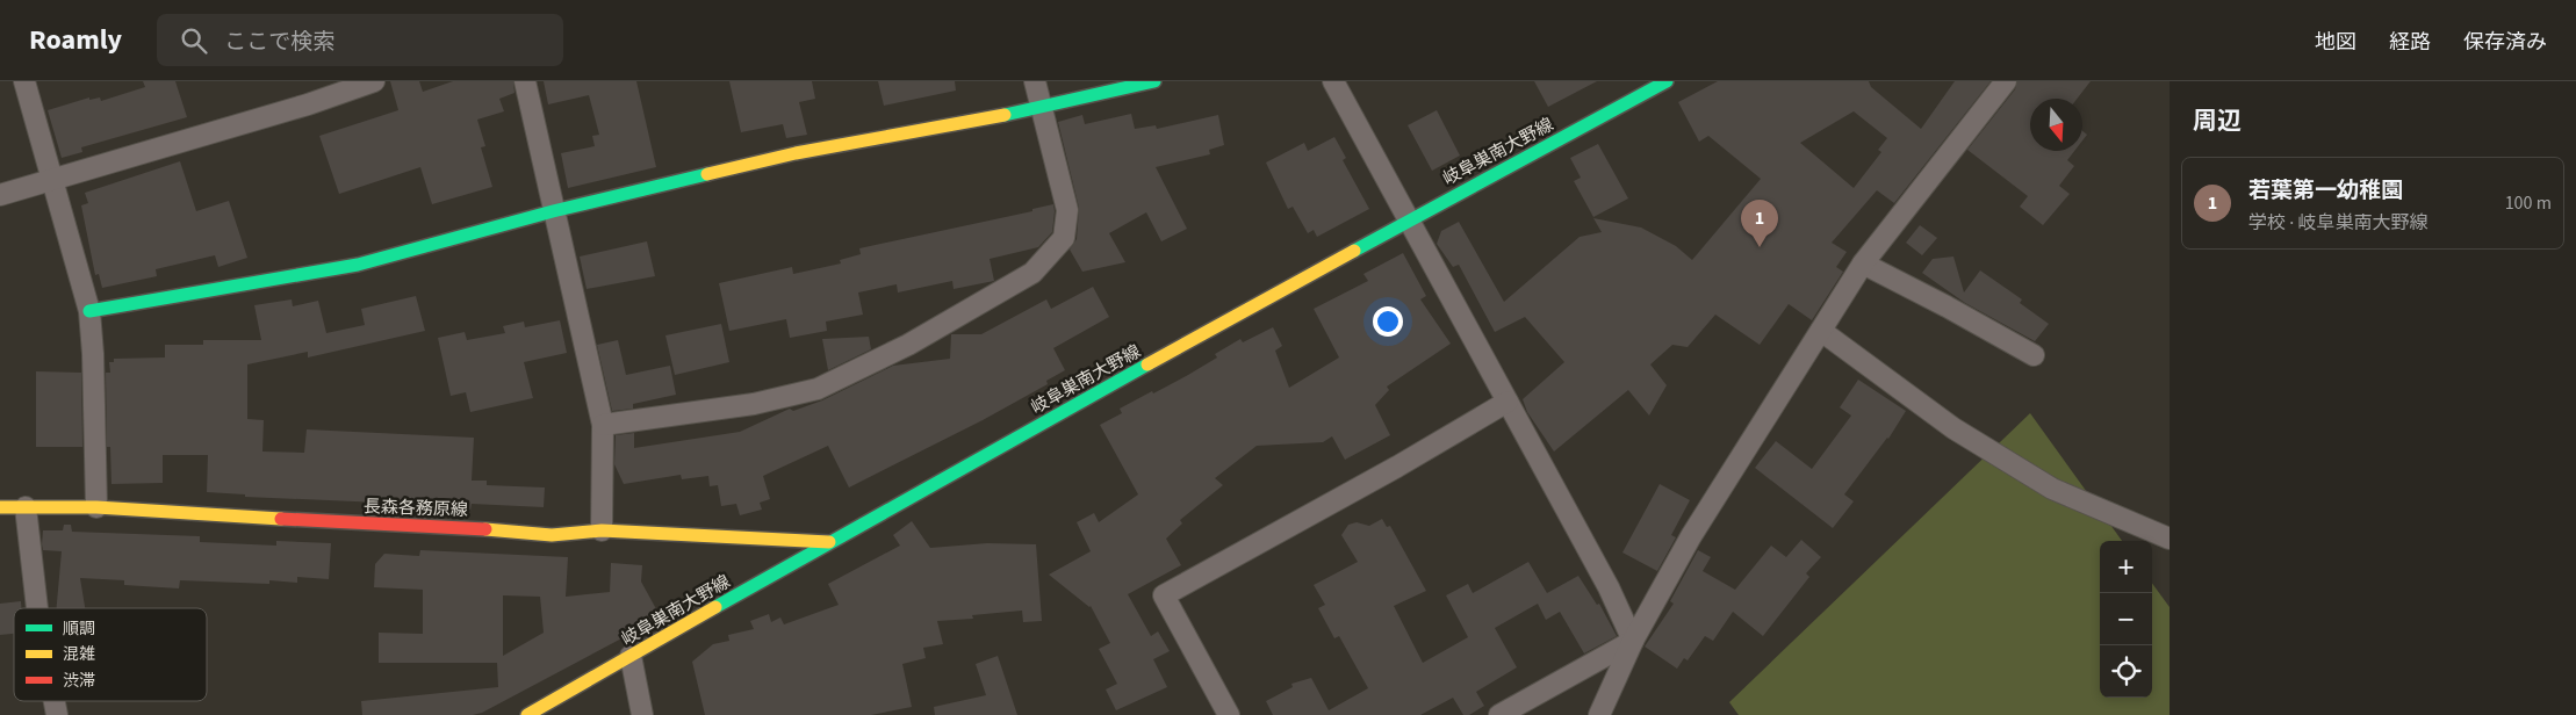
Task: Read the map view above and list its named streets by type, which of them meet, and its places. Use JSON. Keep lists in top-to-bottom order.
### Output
{
  "streets": {
    "main road": ["岐阜巣南大野線", "長森各務原線"]
  },
  "crossings": [
    ["岐阜巣南大野線", "長森各務原線"]
  ],
  "legend": ["順調", "混雑", "渋滞"],
  "north": "bottom",
  "page": {
    "header": "Roamly",
    "search": "ここで検索",
    "nav": ["地図", "経路", "保存済み"],
    "heading": "周辺",
    "list": [
      {
        "mark": "1",
        "name": "若葉第一幼稚園",
        "note": "学校 · 岐阜巣南大野線",
        "value": "100 m"
      }
    ],
    "pins": "1",
    "map_buttons": ["+", "−"]
  }
}
